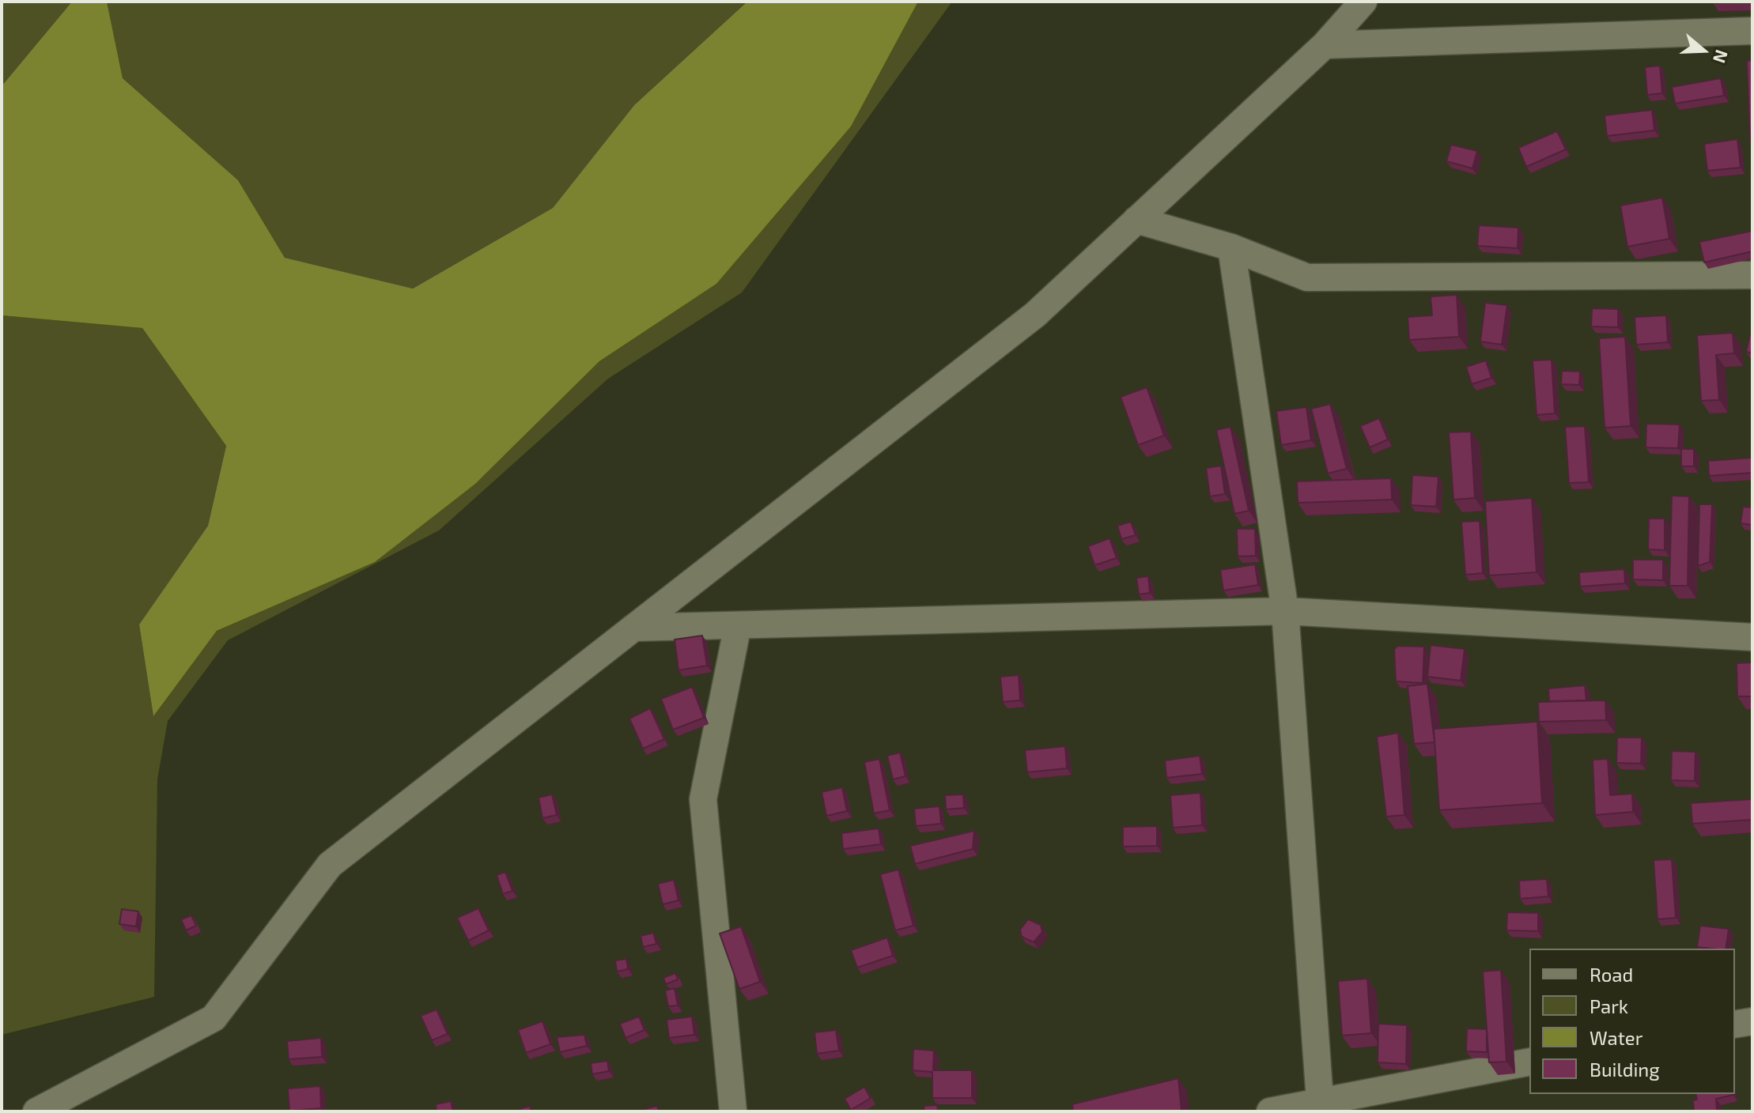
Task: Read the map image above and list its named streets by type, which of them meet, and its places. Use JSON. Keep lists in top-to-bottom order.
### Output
{
  "legend": [
    "Road",
    "Park",
    "Water",
    "Building"
  ],
  "north": "right"
}
